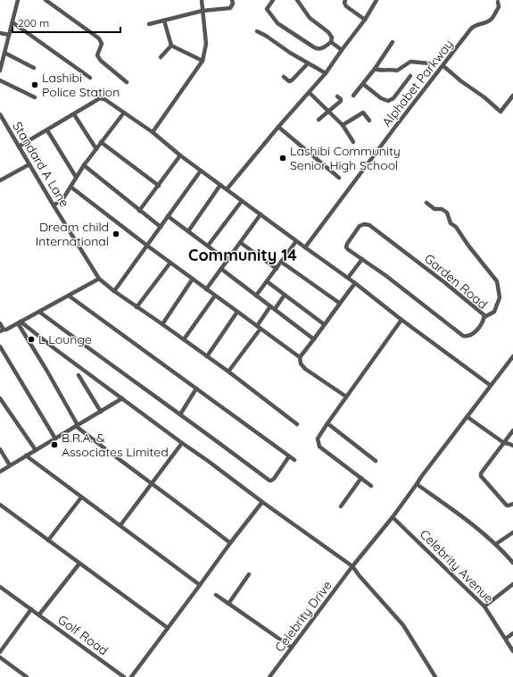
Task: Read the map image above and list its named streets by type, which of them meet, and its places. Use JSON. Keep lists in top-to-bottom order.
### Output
{
  "streets": {
    "street": [
      "Alphabet Parkway",
      "Standard A Lane",
      "Garden Road",
      "Celebrity Avenue",
      "Celebrity Drive",
      "Golf Road"
    ]
  },
  "crossings": [
    ["Celebrity Avenue", "Celebrity Drive"]
  ],
  "districts": ["Community 14"],
  "places": [
    "Lashibi Police Station",
    "Lashibi Community Senior High School",
    "Dream child International",
    "L Lounge",
    "B.R.A. & Associates Limited"
  ],
  "scale_bar": "200 m"
}
